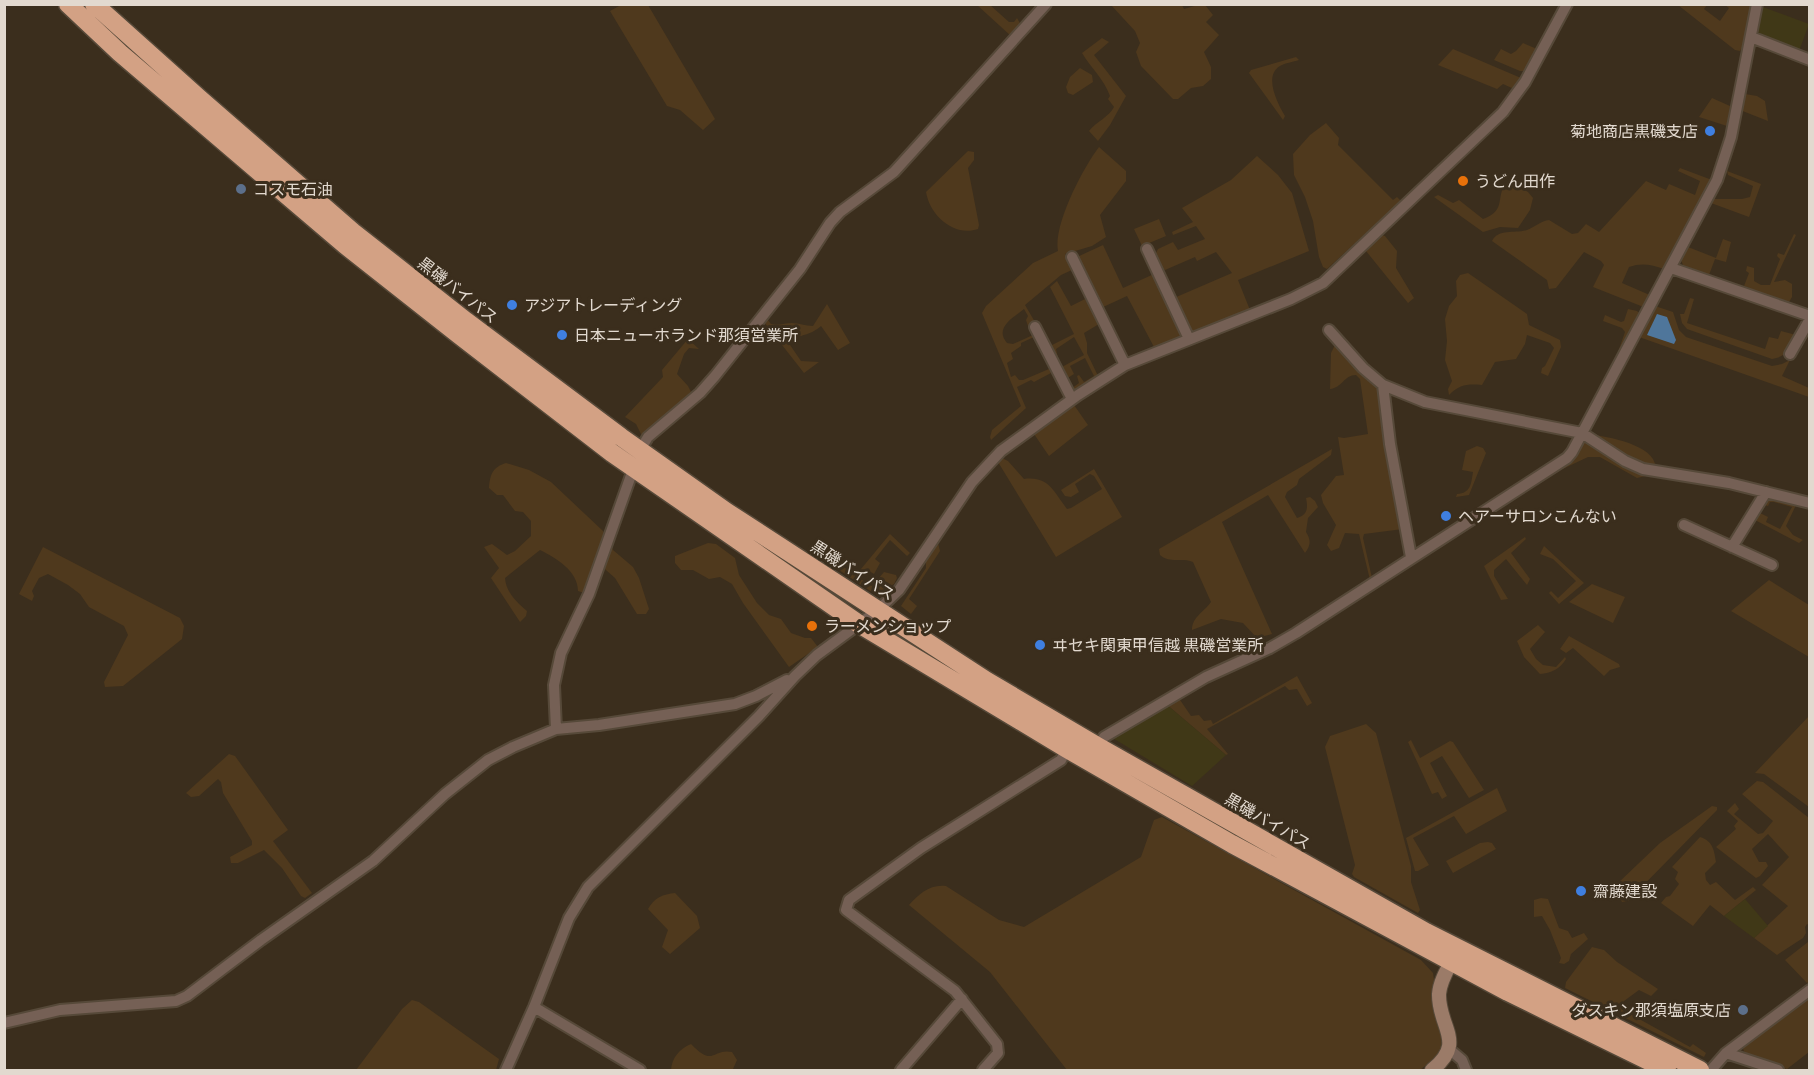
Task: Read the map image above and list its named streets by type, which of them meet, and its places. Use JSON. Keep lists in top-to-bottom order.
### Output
{
  "streets": {
    "highway": ["黒磯バイパス"]
  },
  "places": [
    "菊地商店黒磯支店",
    "うどん田作",
    "コスモ石油",
    "アジアトレーディング",
    "日本ニューホランド那須営業所",
    "ヘアーサロンこんない",
    "ラーメンショップ",
    "ヰセキ関東甲信越 黒磯営業所",
    "齋藤建設",
    "ダスキン那須塩原支店"
  ]
}
